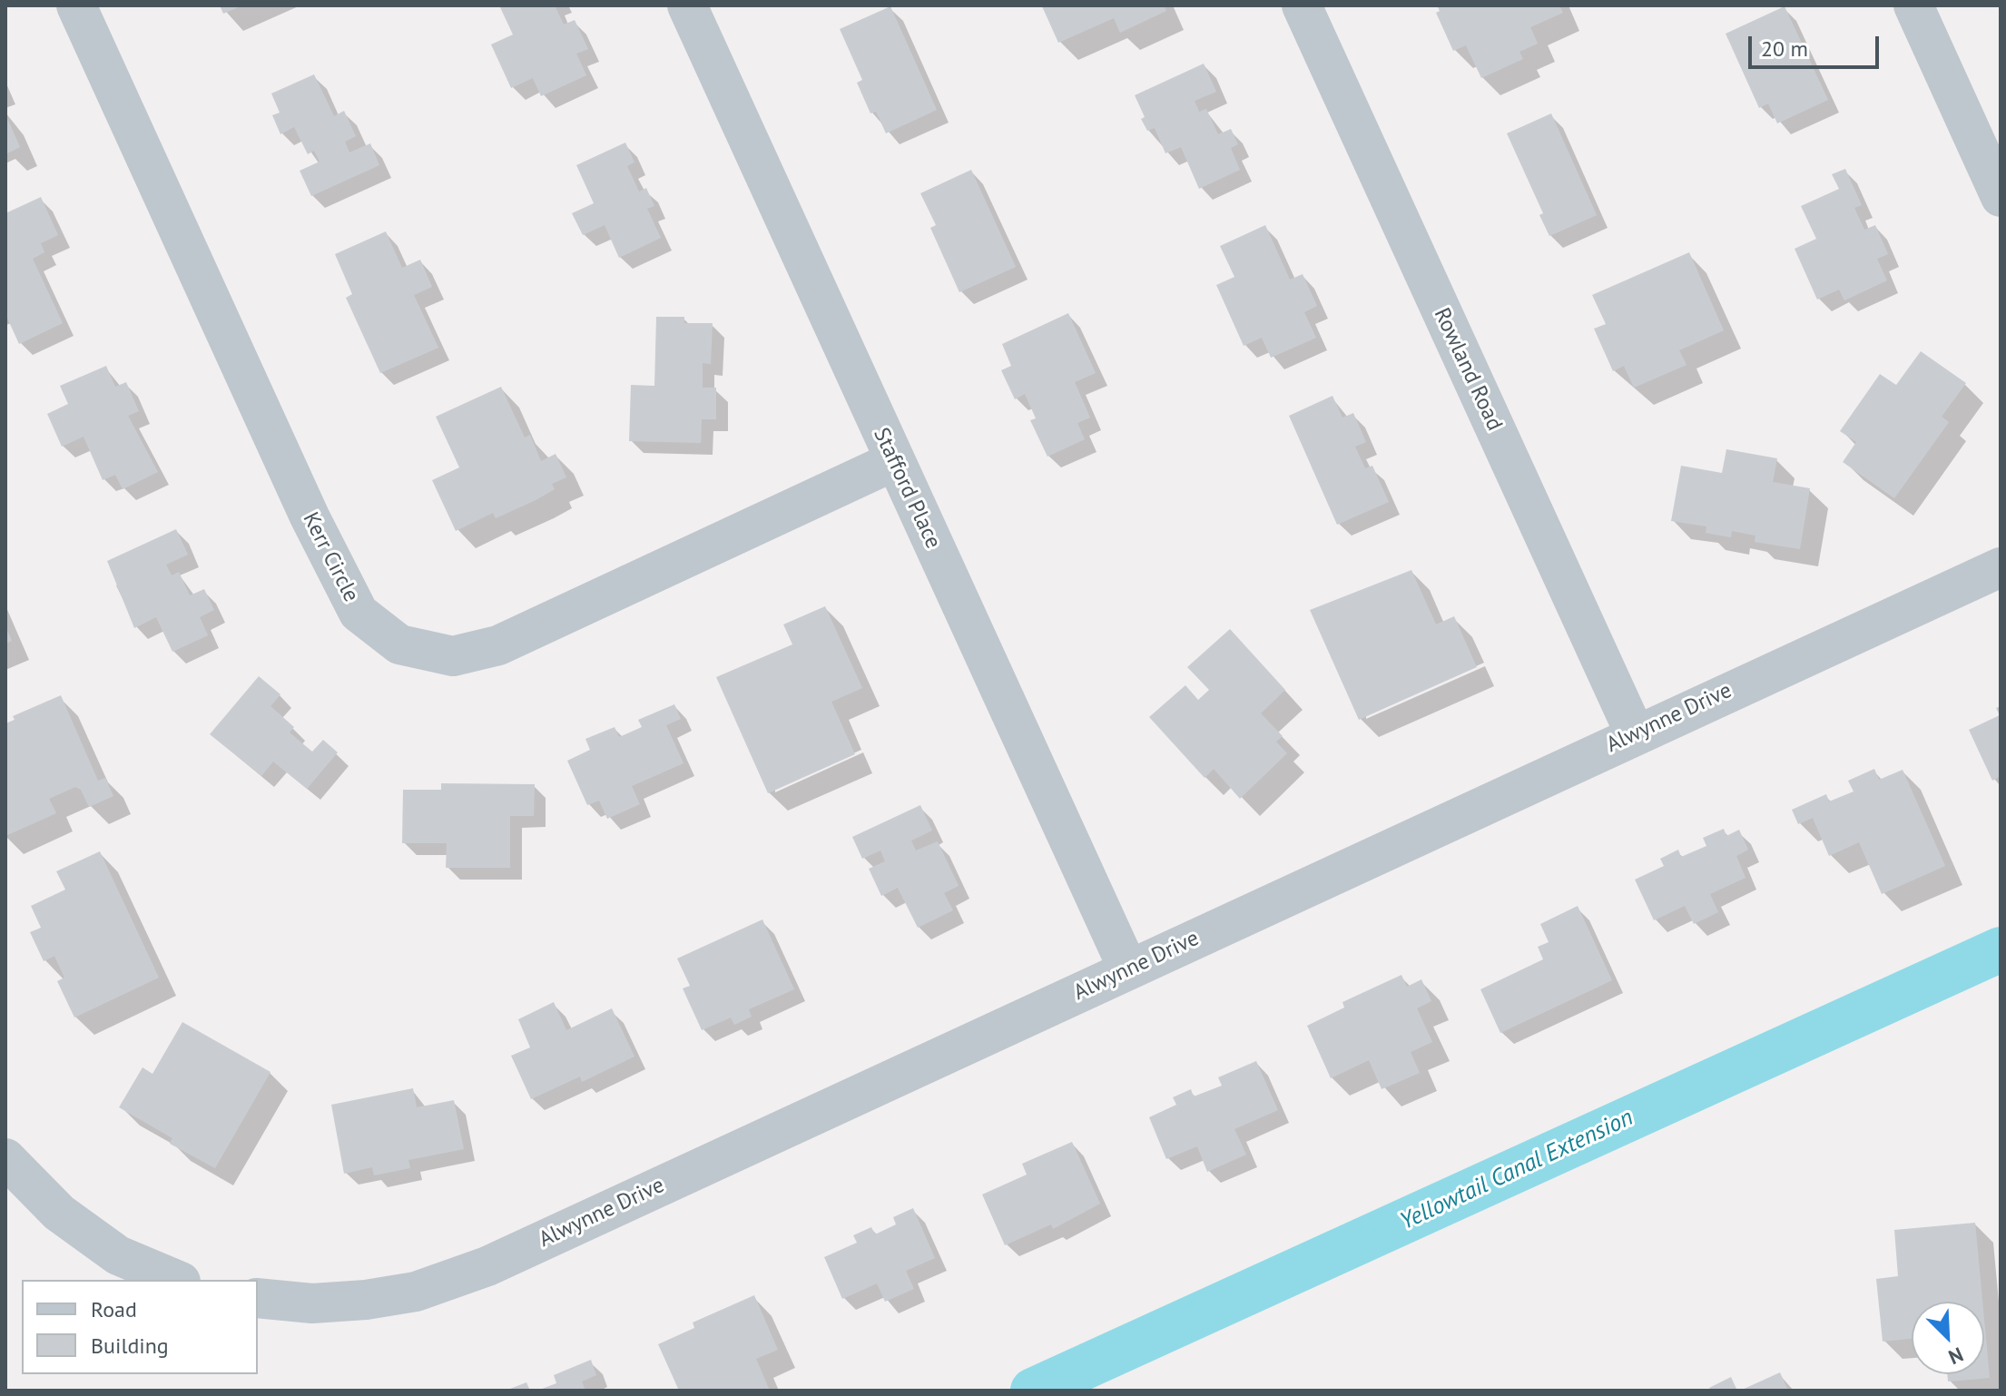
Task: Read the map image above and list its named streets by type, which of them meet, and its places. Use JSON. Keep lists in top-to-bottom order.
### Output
{
  "streets": {
    "street": [
      "Rowland Road",
      "Stafford Place",
      "Kerr Circle",
      "Alwynne Drive"
    ]
  },
  "crossings": [
    ["Rowland Road", "Alwynne Drive"],
    ["Stafford Place", "Kerr Circle"],
    ["Stafford Place", "Alwynne Drive"]
  ],
  "water": ["Yellowtail Canal Extension"],
  "legend": ["Road", "Building"],
  "scale_bar": "20 m",
  "north": "bottom right"
}
